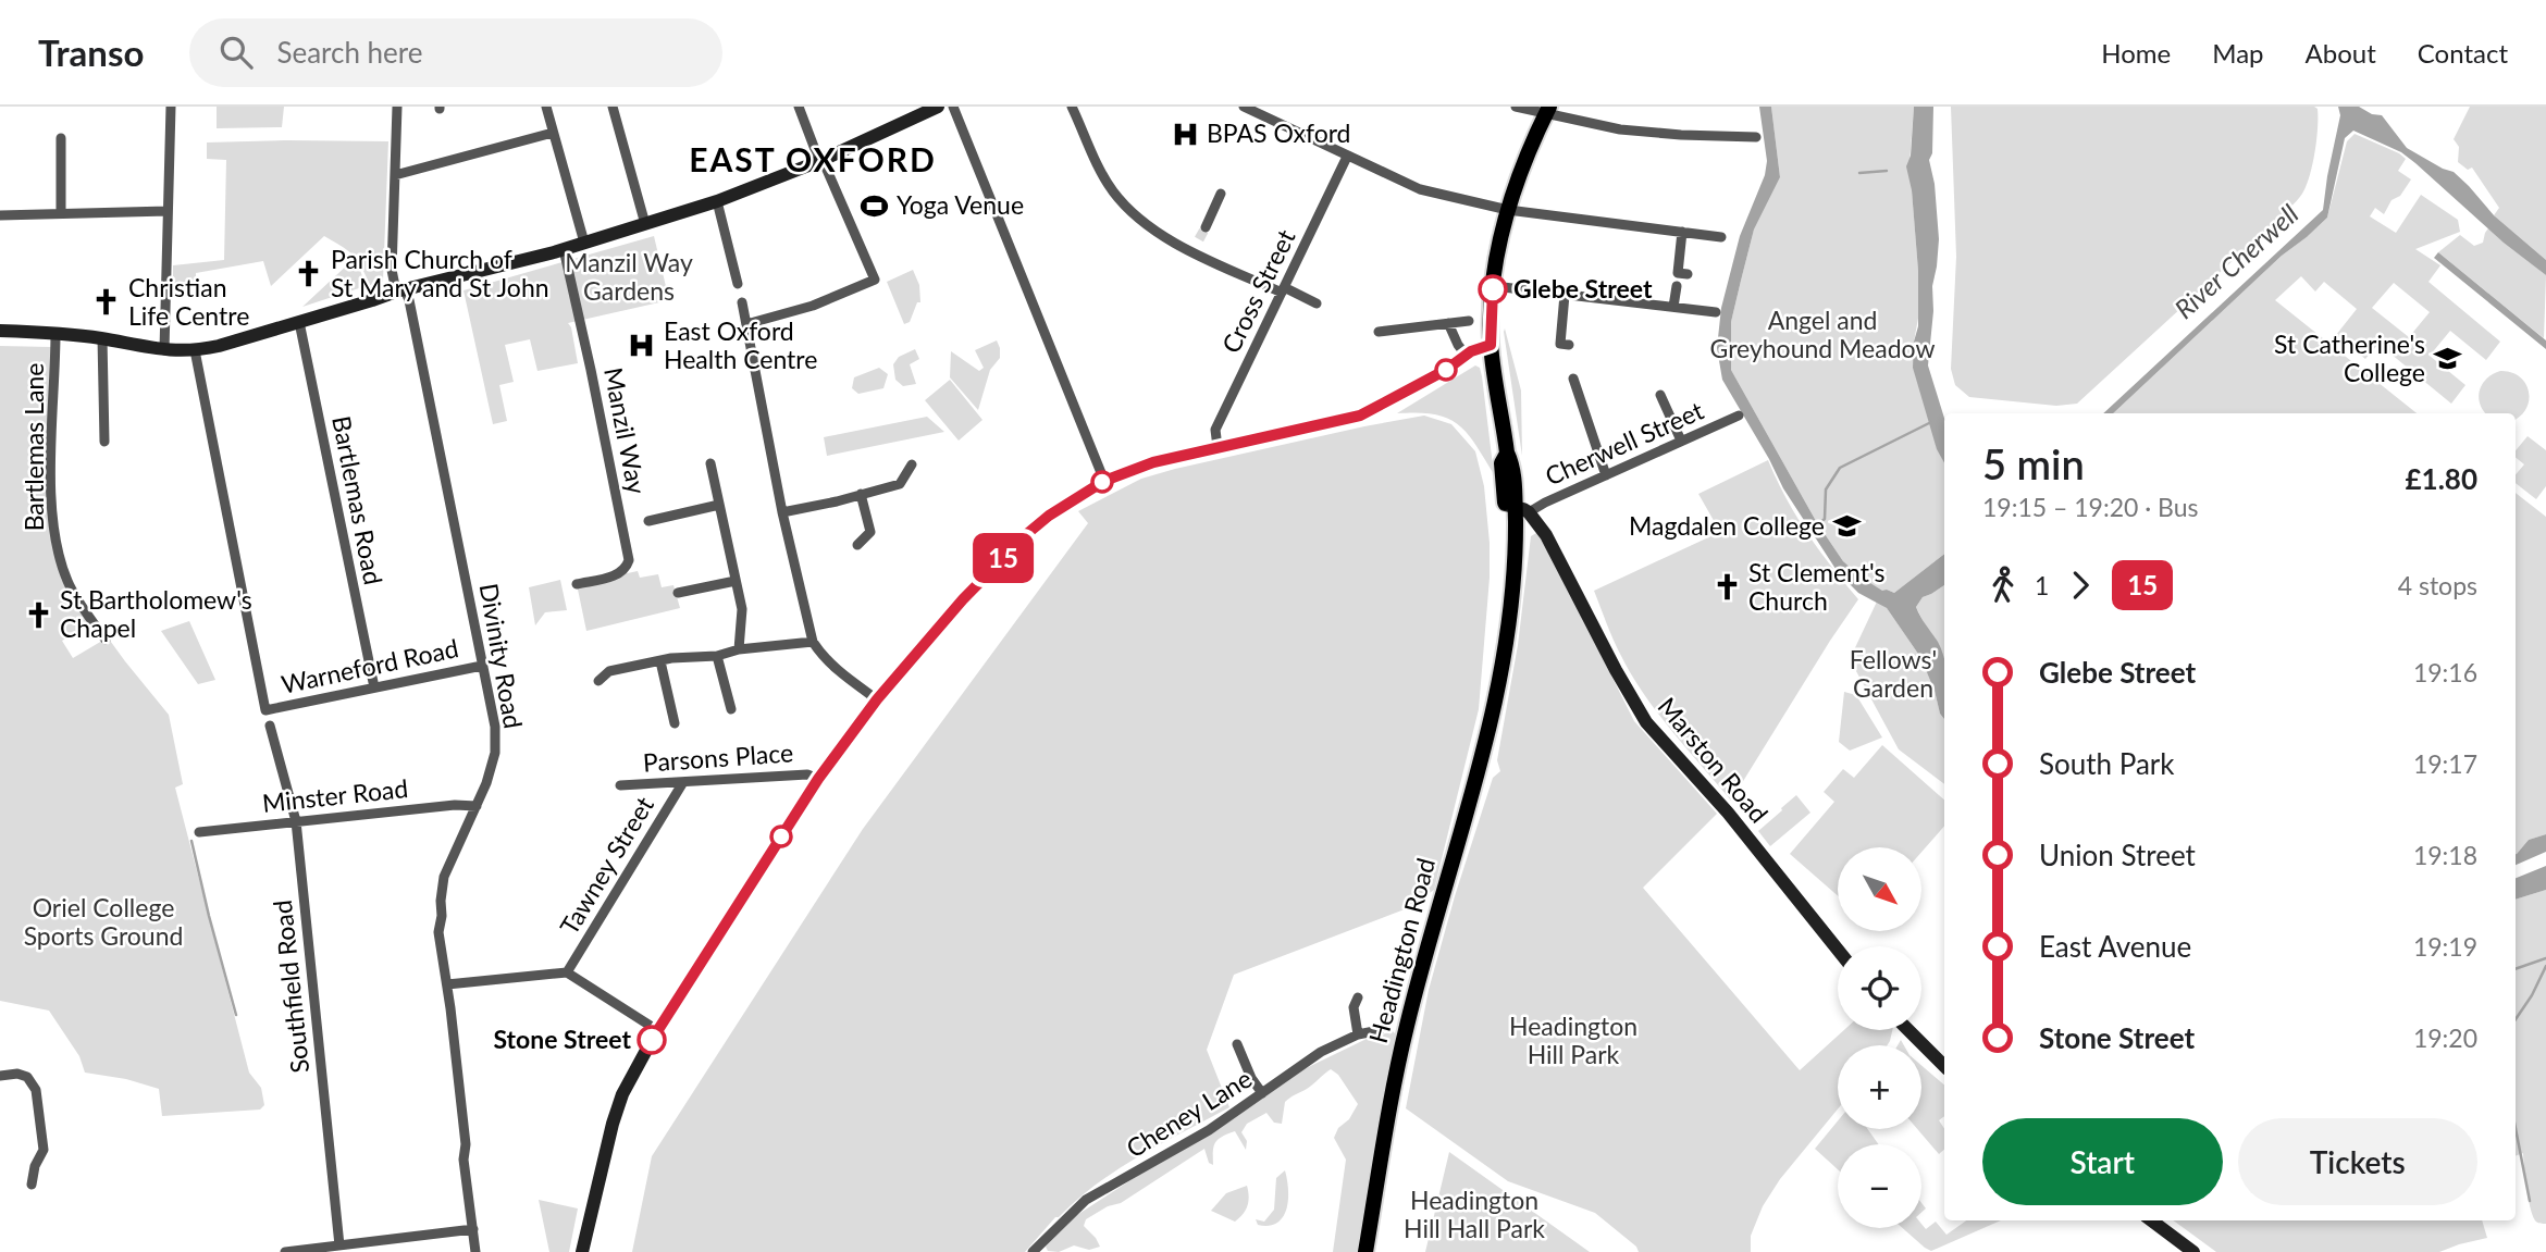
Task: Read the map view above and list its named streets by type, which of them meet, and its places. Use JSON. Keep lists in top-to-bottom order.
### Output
{
  "streets": {
    "main road": ["Marston Road", "Headington Road"],
    "street": [
      "Cross Street",
      "Manzil Way",
      "Cherwell Street",
      "Bartlemas Lane",
      "Bartlemas Road",
      "Divinity Road",
      "Warneford Road",
      "Parsons Place",
      "Minster Road",
      "Tawney Street",
      "Southfield Road",
      "Cheney Lane"
    ]
  },
  "crossings": [
    ["Cherwell Street", "Marston Road"],
    ["Cherwell Street", "Headington Road"],
    ["Bartlemas Road", "Warneford Road"],
    ["Divinity Road", "Warneford Road"],
    ["Divinity Road", "Minster Road"],
    ["Parsons Place", "Tawney Street"],
    ["Marston Road", "Headington Road"],
    ["Minster Road", "Southfield Road"]
  ],
  "districts": ["EAST OXFORD"],
  "water": ["River Cherwell"],
  "parks": [
    "Manzil Way Gardens",
    "Angel and Greyhound Meadow",
    "Fellows' Garden",
    "Oriel College Sports Ground",
    "Headington Hill Park",
    "Headington Hill Hall Park"
  ],
  "places": {
    "hospital": ["BPAS Oxford", "East Oxford Health Centre"],
    "sports": ["Yoga Venue"],
    "church": [
      "Parish Church of St Mary and St John",
      "Christian Life Centre",
      "St Clement's Church",
      "St Bartholomew's Chapel"
    ],
    "other": ["Glebe Street", "Stone Street"],
    "school or university": ["St Catherine's College", "Magdalen College"]
  },
  "lines": ["bus line 15"],
  "north": "bottom right",
  "page": {
    "header": "Transo",
    "search": "Search here",
    "nav": [
      "Home",
      "Map",
      "About",
      "Contact"
    ],
    "on_map": "15",
    "heading": ["5 min", "19:15 – 19:20 · Bus", "£1.80"],
    "legs": ["1", "15", "4 stops"],
    "list": [
      {
        "name": "Glebe Street",
        "value": "19:16"
      },
      {
        "name": "South Park",
        "value": "19:17"
      },
      {
        "name": "Union Street",
        "value": "19:18"
      },
      {
        "name": "East Avenue",
        "value": "19:19"
      },
      {
        "name": "Stone Street",
        "value": "19:20"
      }
    ],
    "map_buttons": ["+", "−"],
    "buttons": ["Start", "Tickets"]
  }
}
